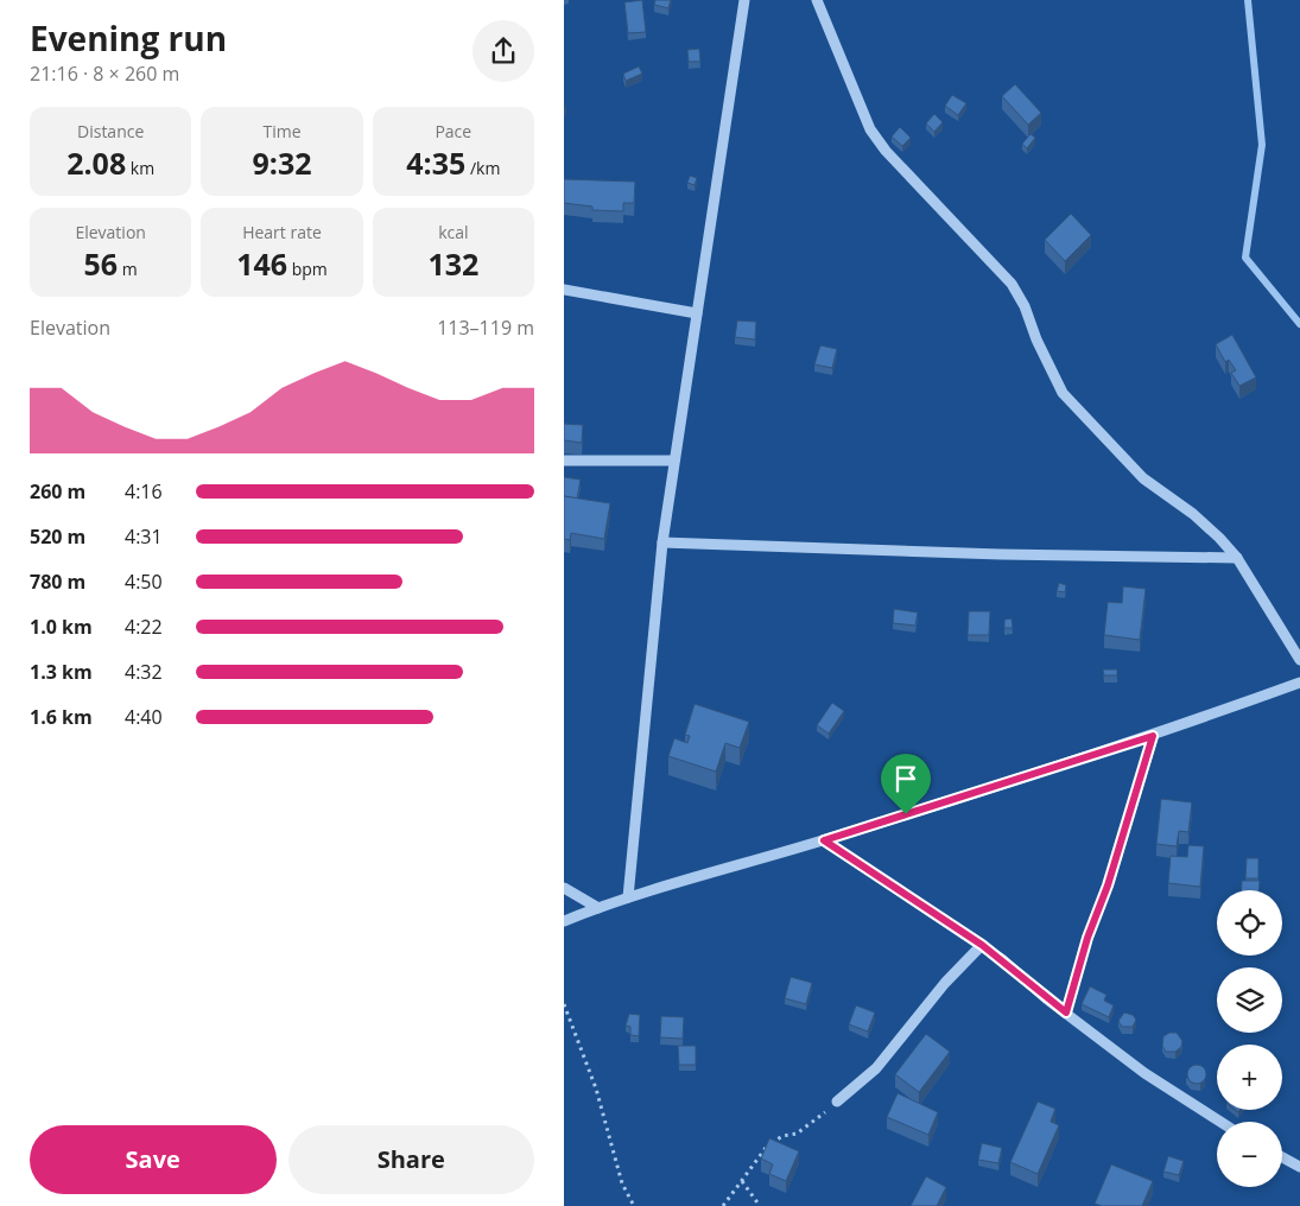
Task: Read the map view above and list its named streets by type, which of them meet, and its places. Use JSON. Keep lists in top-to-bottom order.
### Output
{
  "page": {
    "heading": ["Evening run", "21:16 · 8 × 260 m"],
    "stats": [
      ["Distance", "2.08 km"],
      ["Time", "9:32"],
      ["Pace", "4:35 /km"],
      ["Elevation", "56 m"],
      ["Heart rate", "146 bpm"],
      ["kcal", "132"]
    ],
    "chart": ["Elevation", "113–119 m"],
    "list": [
      {
        "name": "260 m",
        "note": "4:16"
      },
      {
        "name": "520 m",
        "note": "4:31"
      },
      {
        "name": "780 m",
        "note": "4:50"
      },
      {
        "name": "1.0 km",
        "note": "4:22"
      },
      {
        "name": "1.3 km",
        "note": "4:32"
      },
      {
        "name": "1.6 km",
        "note": "4:40"
      }
    ],
    "map_buttons": ["+", "−"],
    "buttons": ["Save", "Share"]
  }
}
